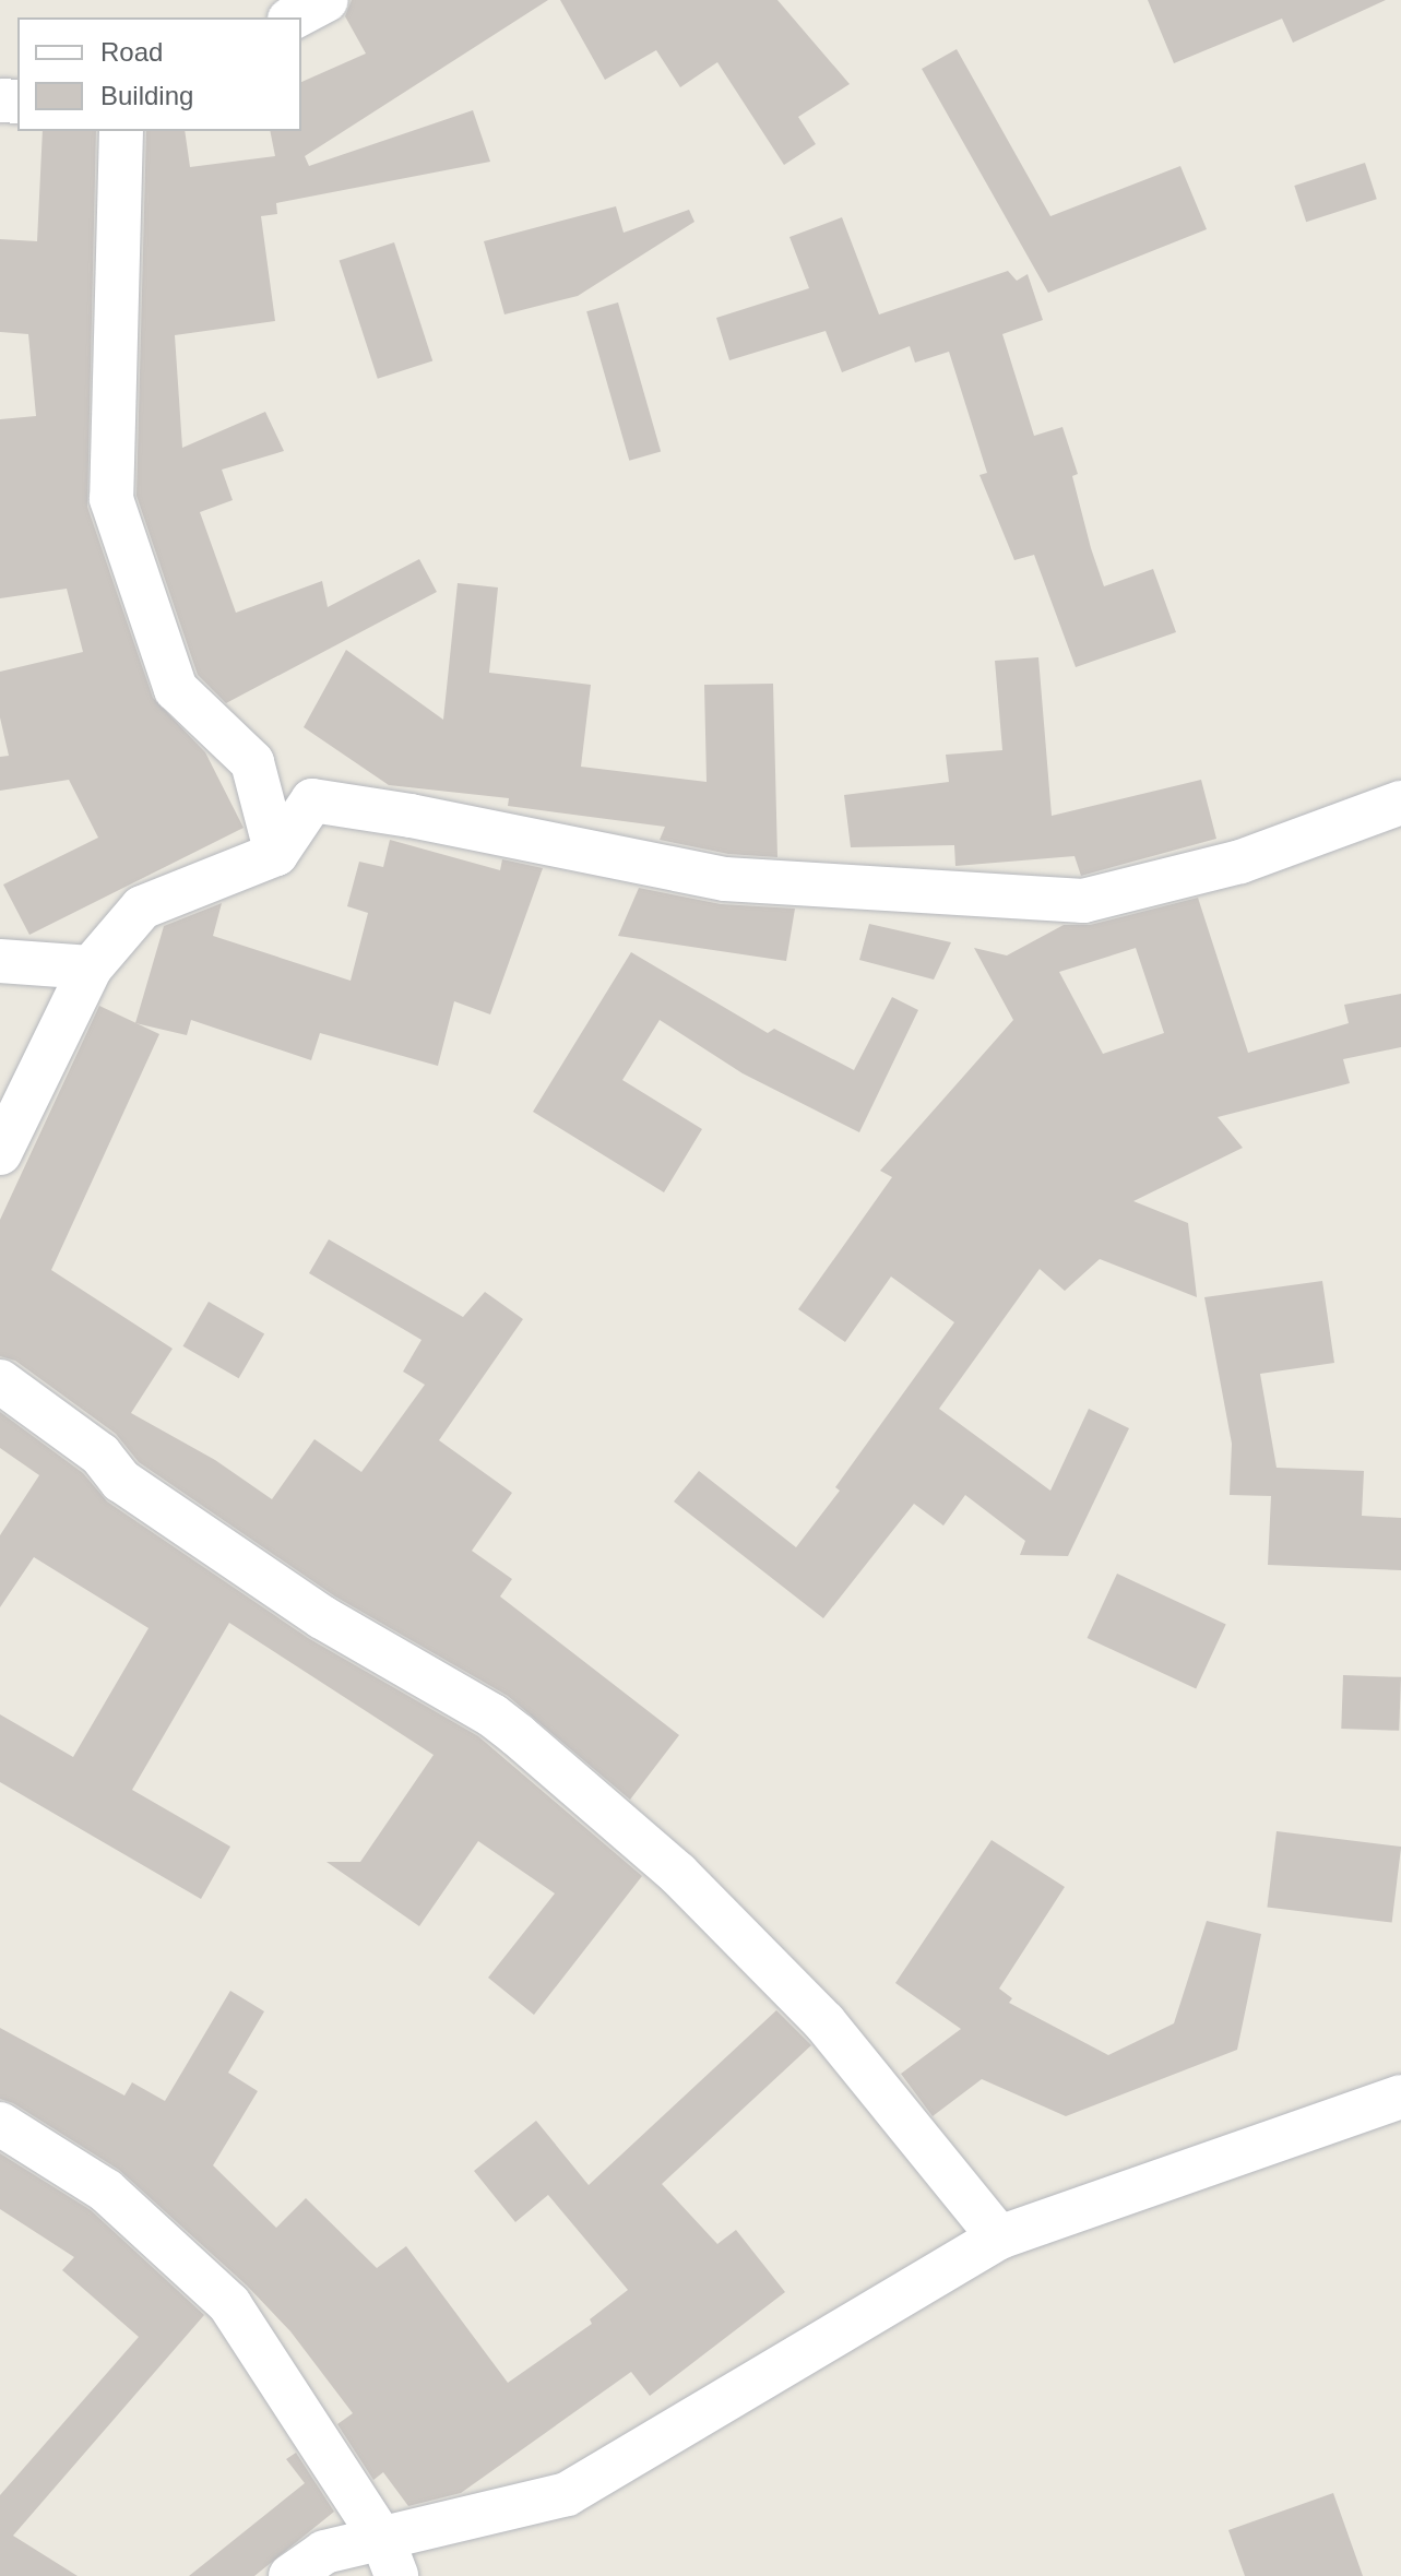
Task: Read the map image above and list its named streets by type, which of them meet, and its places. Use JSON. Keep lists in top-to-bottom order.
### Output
{
  "legend": ["Road", "Building"]
}
